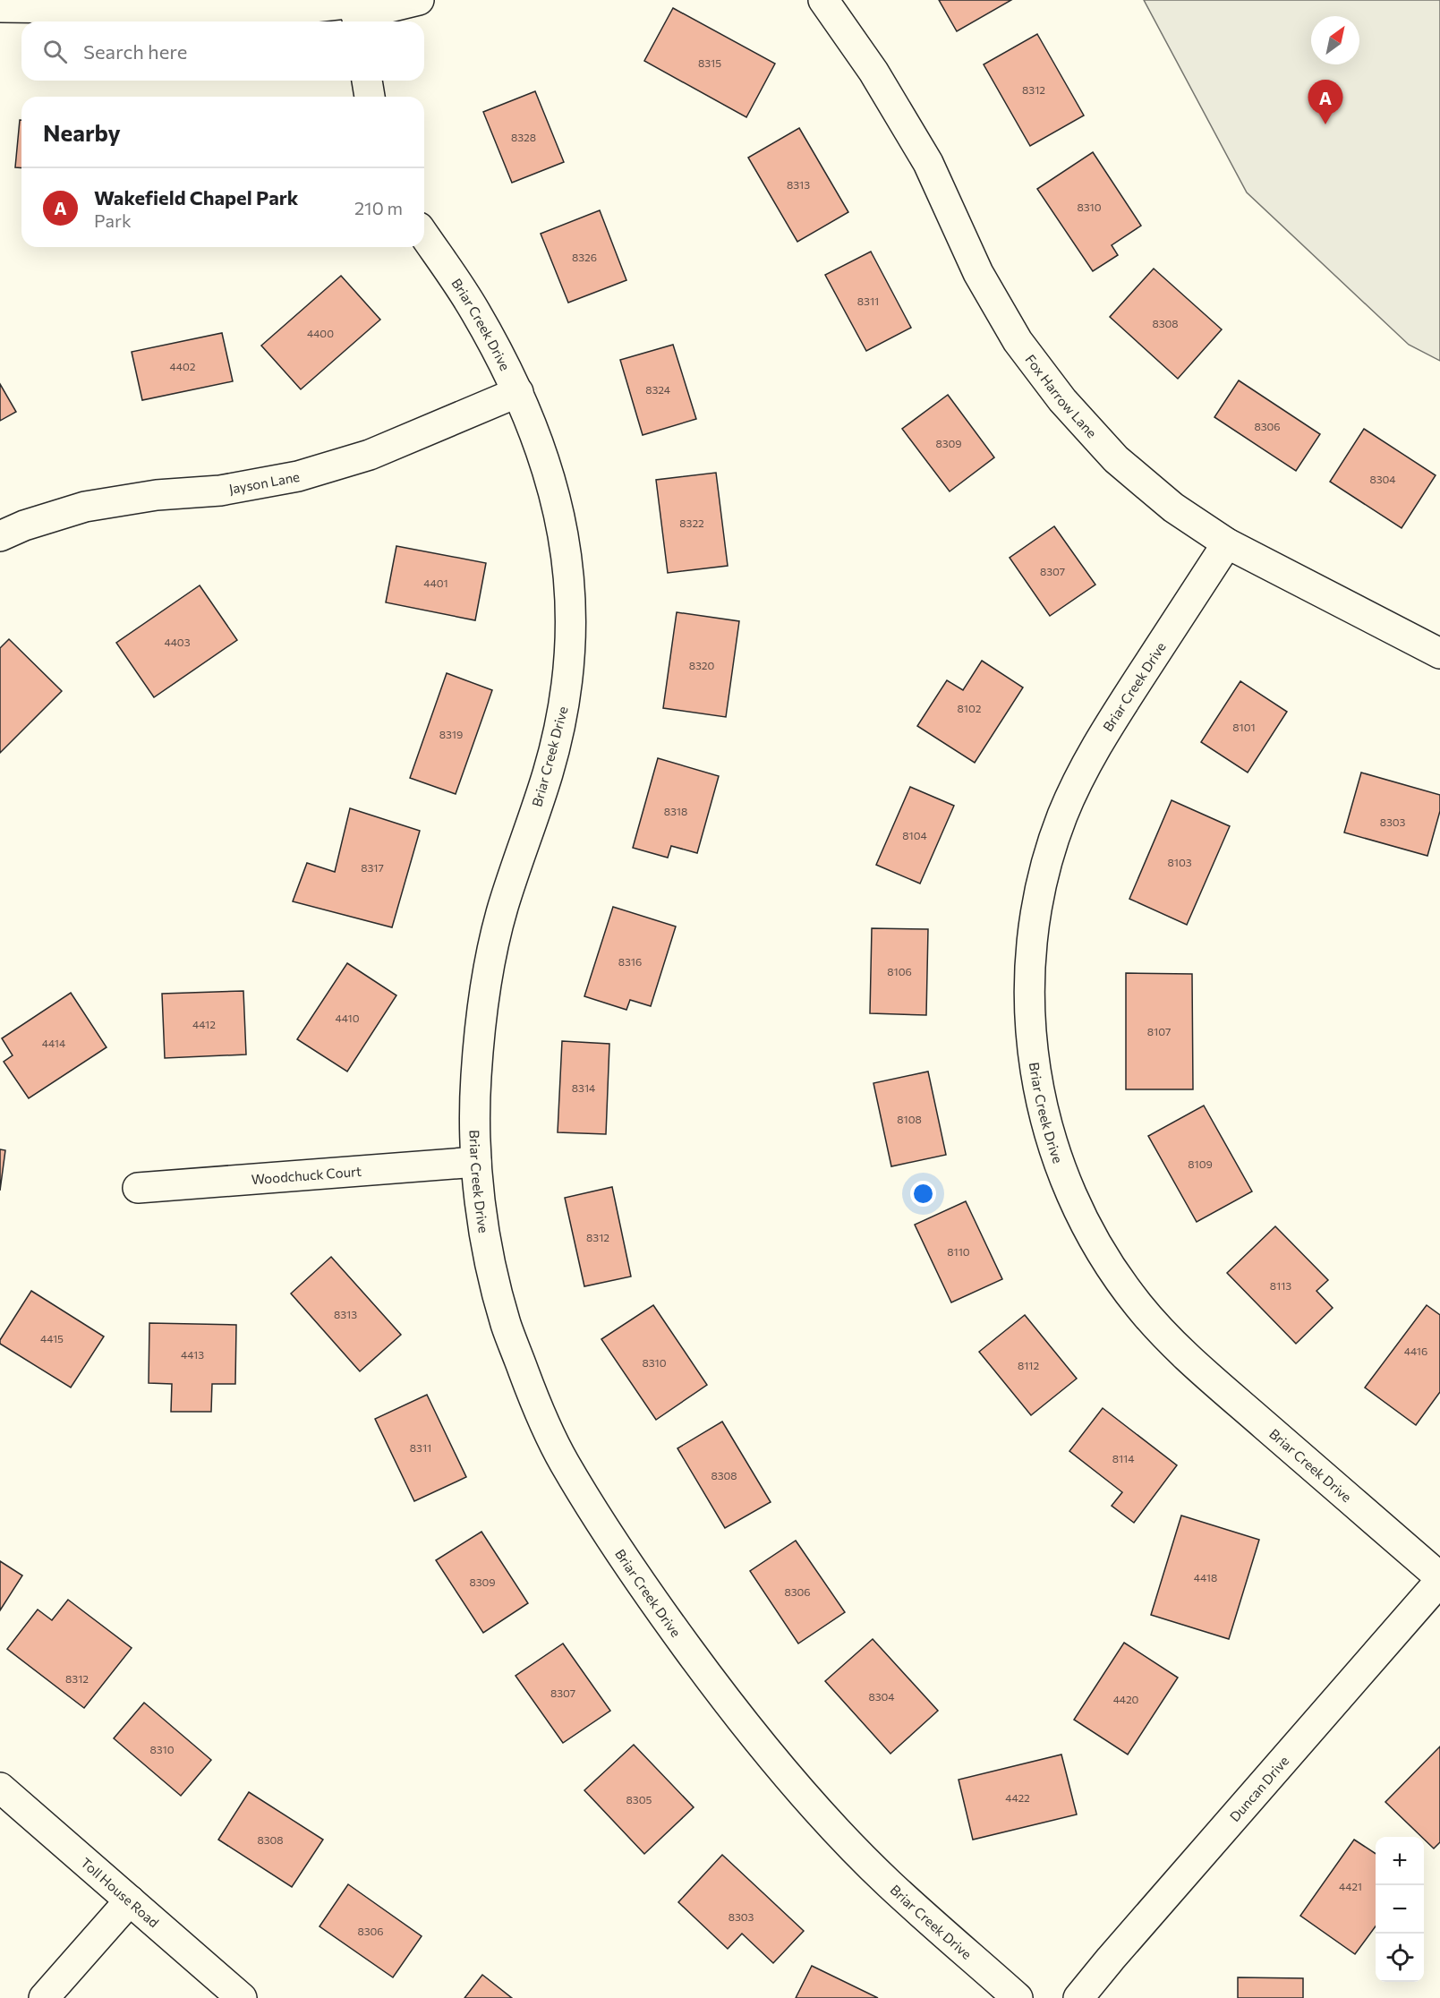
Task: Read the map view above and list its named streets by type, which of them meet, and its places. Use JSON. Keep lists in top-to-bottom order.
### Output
{
  "streets": {
    "street": [
      "Briar Creek Drive",
      "Fox Harrow Lane",
      "Jayson Lane",
      "Woodchuck Court",
      "Duncan Drive",
      "Toll House Road"
    ]
  },
  "crossings": [
    ["Briar Creek Drive", "Fox Harrow Lane"],
    ["Briar Creek Drive", "Jayson Lane"],
    ["Briar Creek Drive", "Woodchuck Court"],
    ["Briar Creek Drive", "Duncan Drive"]
  ],
  "house_numbers": [
    "8315",
    "8312",
    "8328",
    "8313",
    "8310",
    "8326",
    "8311",
    "8308",
    "4400",
    "4402",
    "8324",
    "8306",
    "8309",
    "8304",
    "8322",
    "8307",
    "4401",
    "4403",
    "8320",
    "8102",
    "8101",
    "8319",
    "8318",
    "8303",
    "8104",
    "8103",
    "8317",
    "8316",
    "8106",
    "4410",
    "4412",
    "8107",
    "4414",
    "8314",
    "8108",
    "8109",
    "8312",
    "8110",
    "8113",
    "8313",
    "4415",
    "4416",
    "4413",
    "8310",
    "8112",
    "8311",
    "8114",
    "8308",
    "4418",
    "8309",
    "8306",
    "8312",
    "8307",
    "8304",
    "4420",
    "8310",
    "4422",
    "8305",
    "8308",
    "4421",
    "8303",
    "8306"
  ],
  "north": "top right",
  "page": {
    "search": "Search here",
    "pins": "A",
    "heading": "Nearby",
    "list": [
      {
        "mark": "A",
        "name": "Wakefield Chapel Park",
        "note": "Park",
        "value": "210 m"
      }
    ],
    "map_buttons": ["+", "−"]
  }
}
